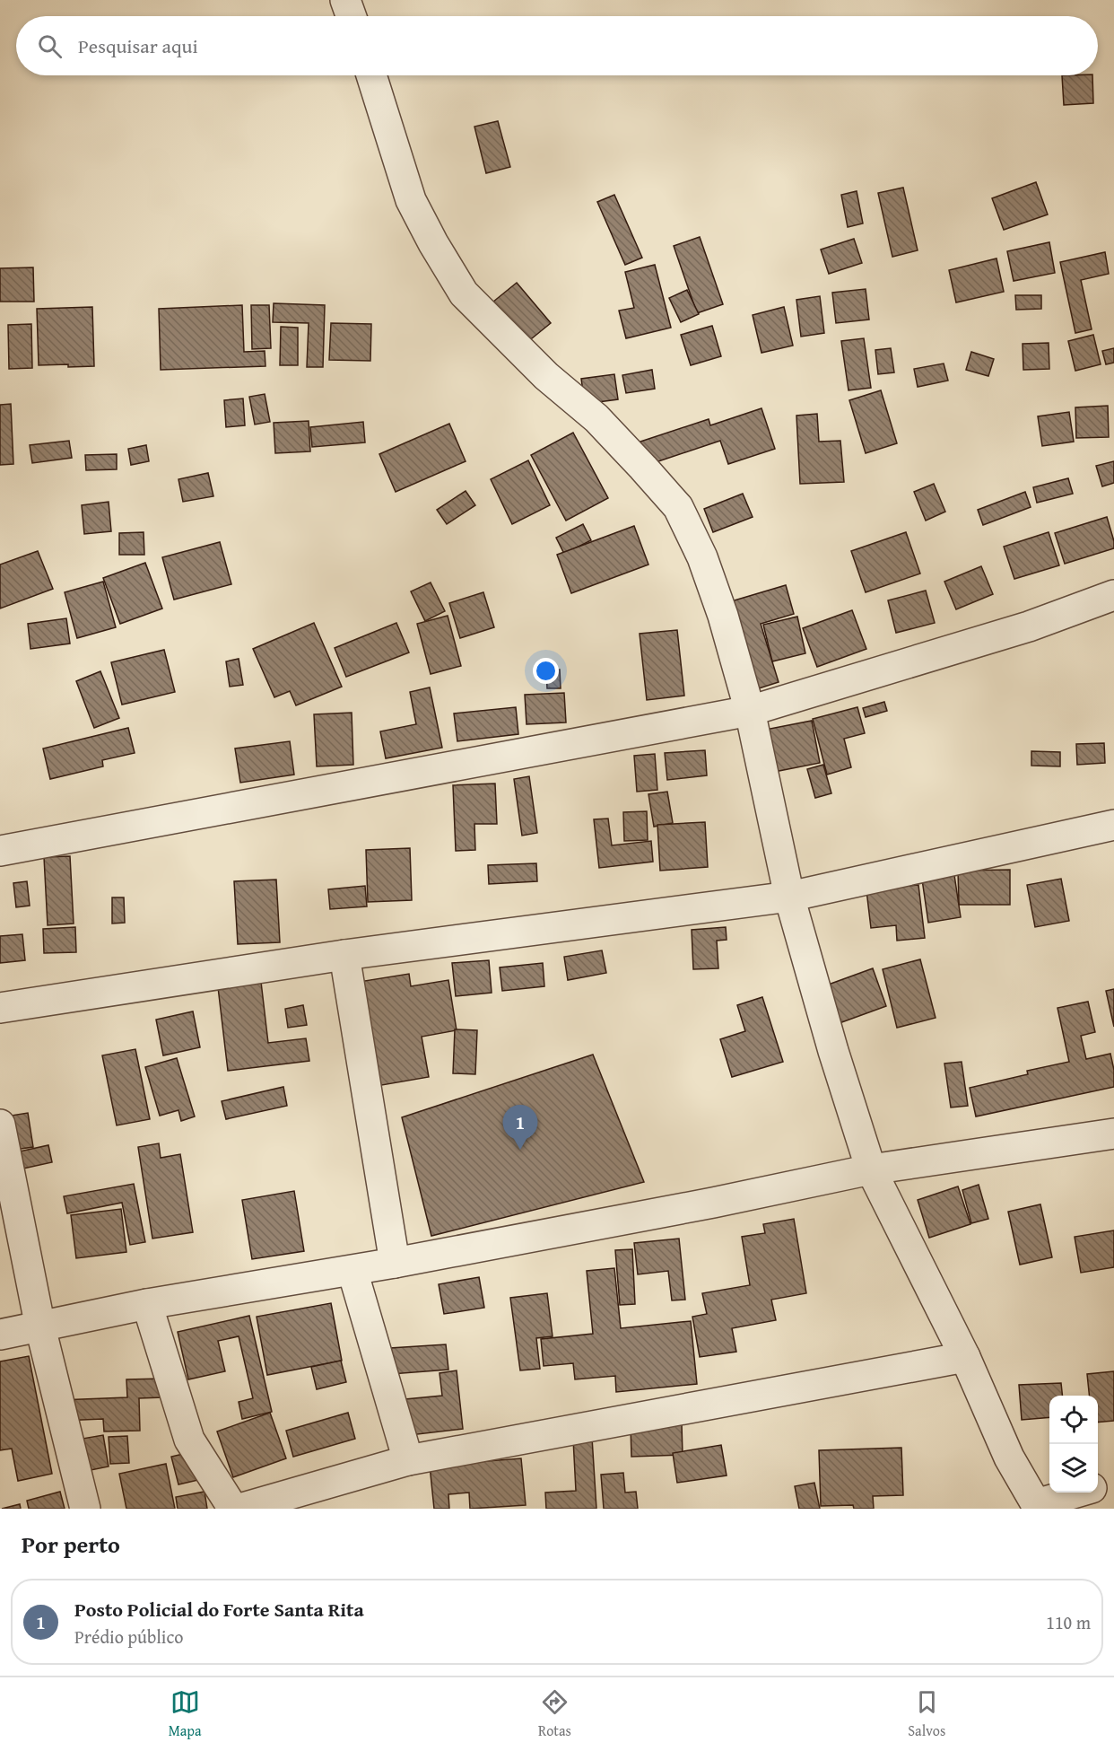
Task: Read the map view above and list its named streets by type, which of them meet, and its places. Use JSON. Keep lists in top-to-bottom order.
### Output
{
  "page": {
    "search": "Pesquisar aqui",
    "pins": "1",
    "heading": "Por perto",
    "list": [
      {
        "mark": "1",
        "name": "Posto Policial do Forte Santa Rita",
        "note": "Prédio público",
        "value": "110 m"
      }
    ],
    "nav": ["Mapa", "Rotas", "Salvos"]
  }
}
